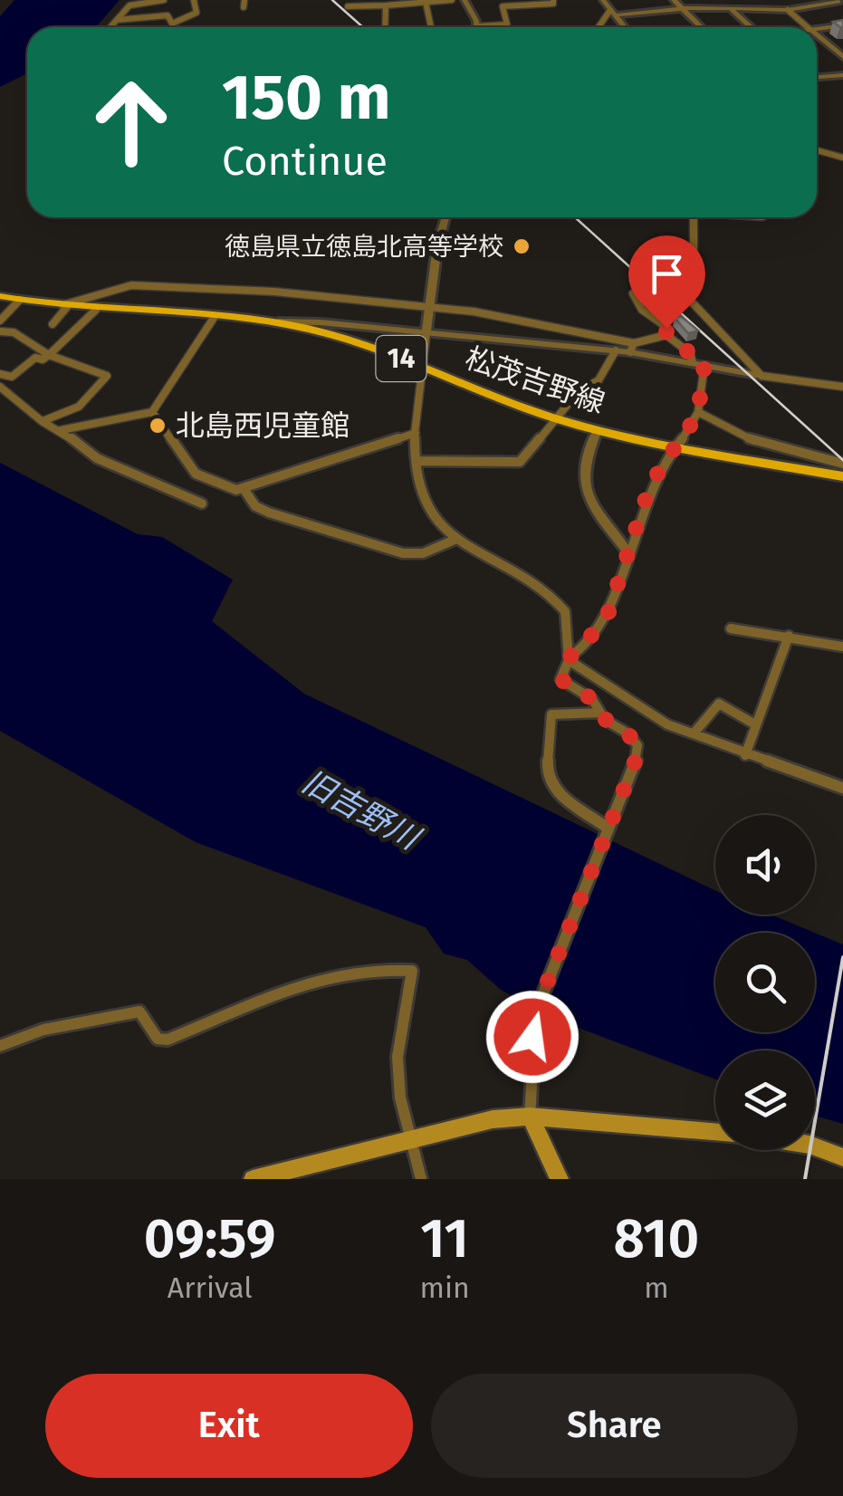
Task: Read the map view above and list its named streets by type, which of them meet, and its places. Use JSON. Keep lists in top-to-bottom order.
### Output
{
  "streets": {
    "main road": ["14", "松茂吉野線"]
  },
  "water": ["旧吉野川"],
  "places": ["徳島県立徳島北高等学校", "北島西児童館"],
  "page": {
    "turn": ["150 m", "Continue"],
    "eta": [
      "09:59",
      "Arrival",
      "11",
      "min",
      "810",
      "m"
    ],
    "buttons": ["Exit", "Share"]
  }
}
